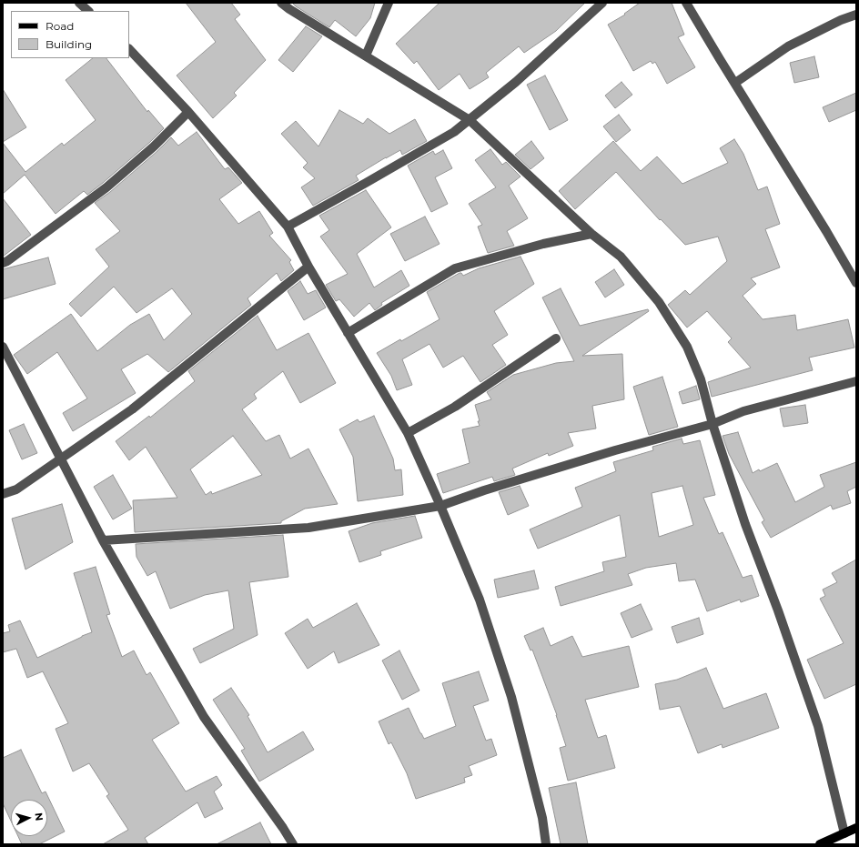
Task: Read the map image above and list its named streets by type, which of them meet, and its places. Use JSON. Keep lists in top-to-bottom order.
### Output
{
  "legend": ["Road", "Building"],
  "north": "right"
}
